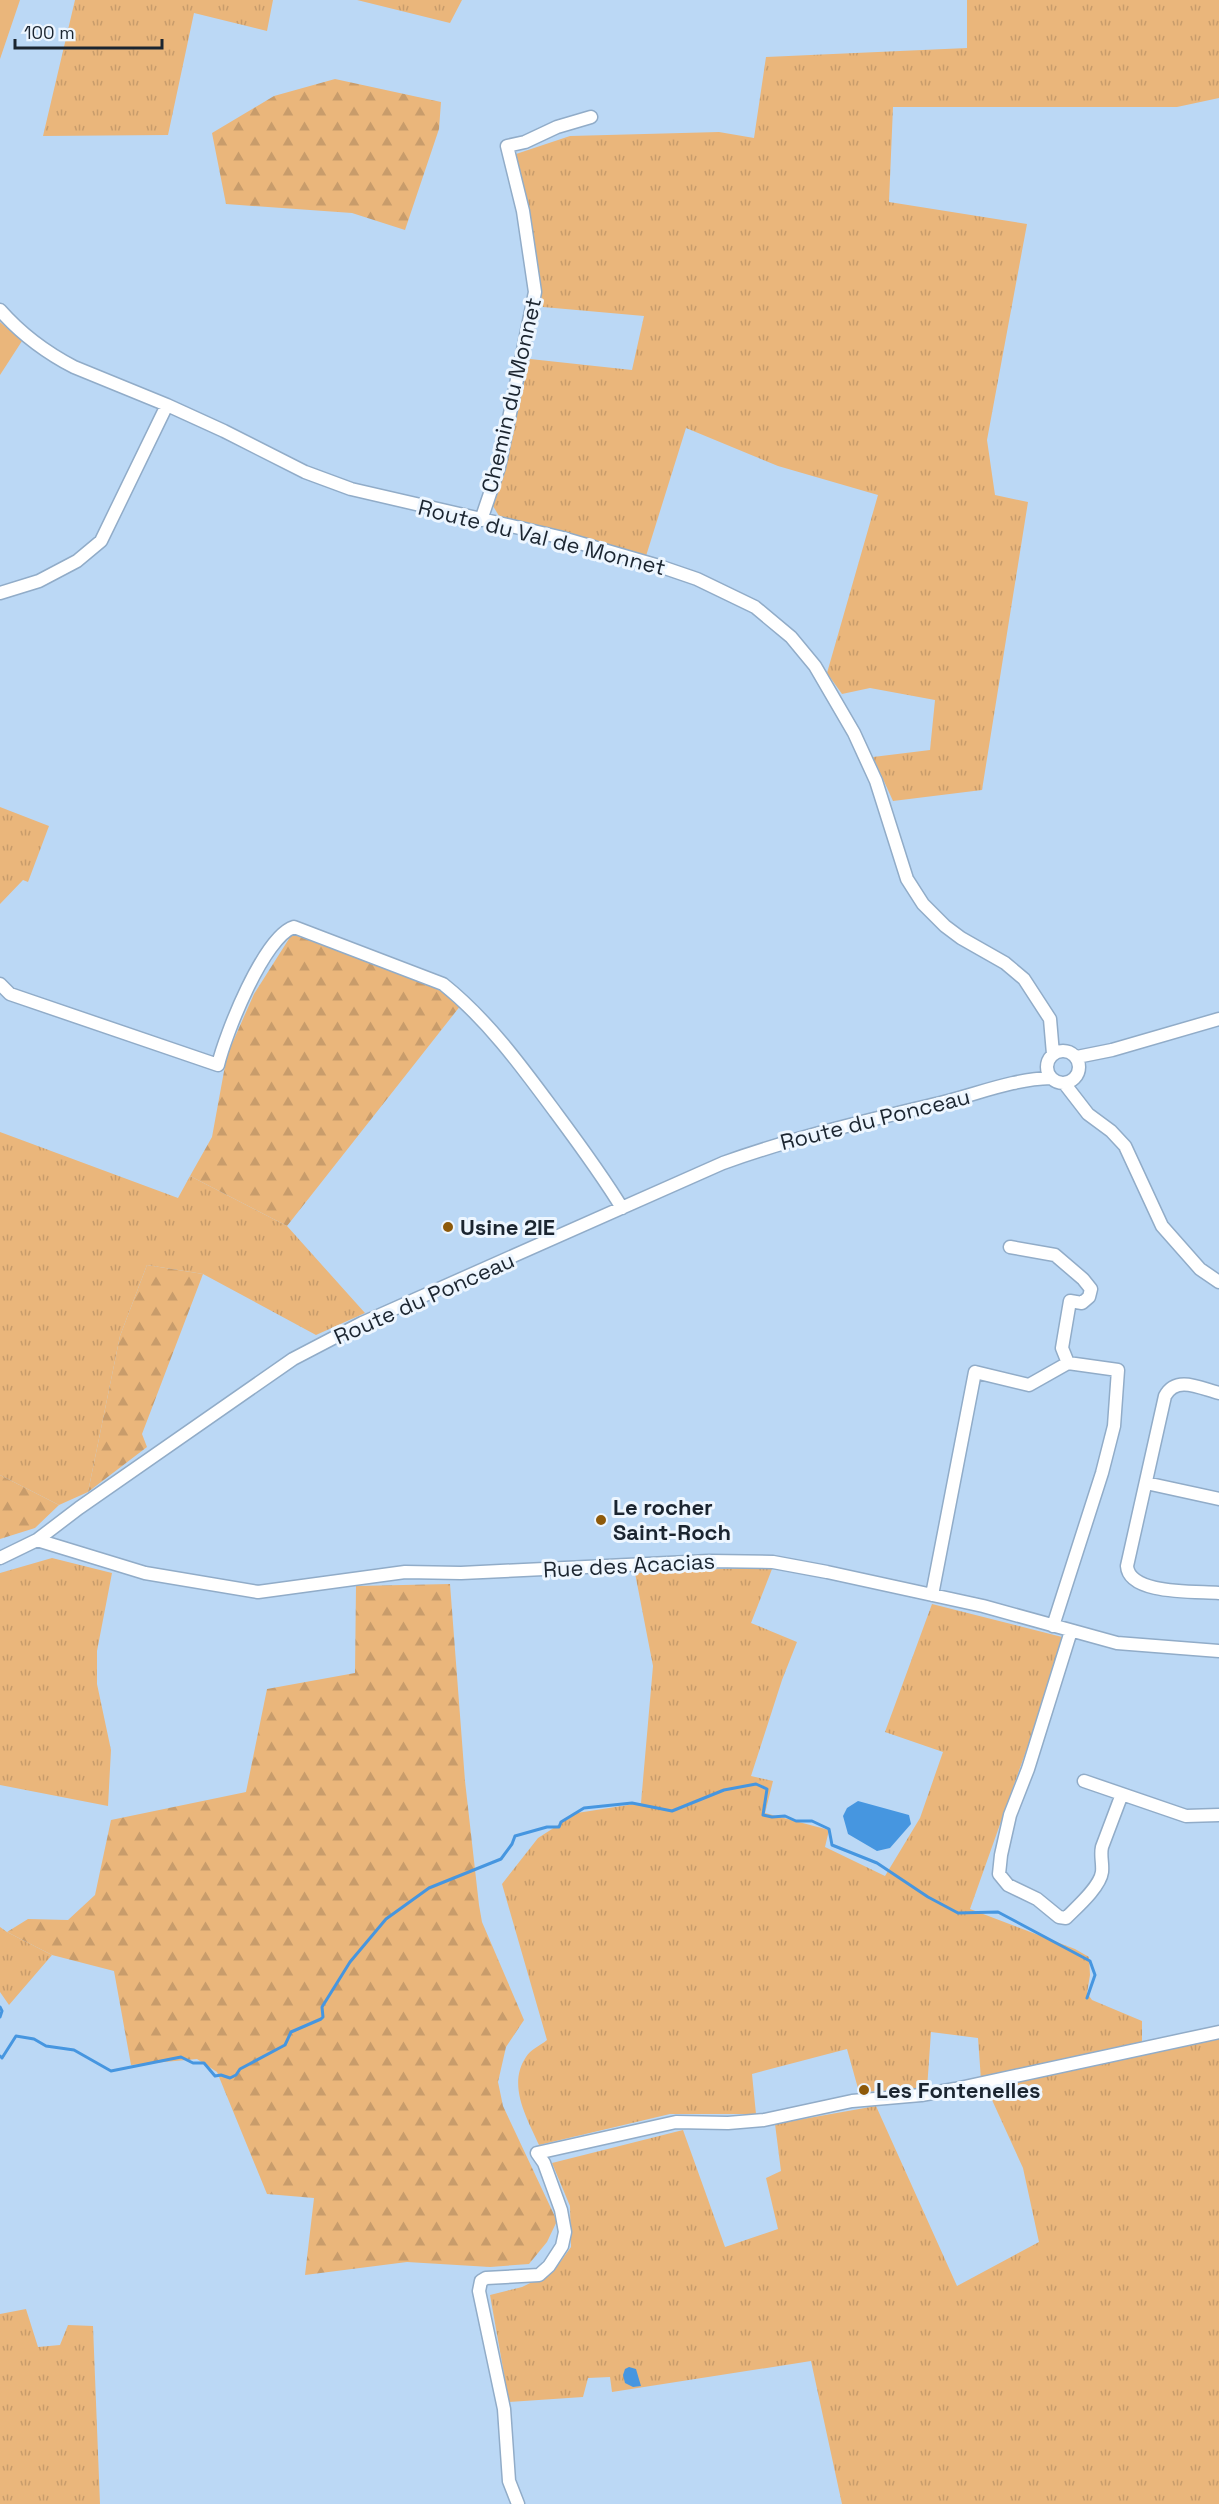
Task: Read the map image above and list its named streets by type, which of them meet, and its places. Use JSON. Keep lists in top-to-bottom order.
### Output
{
  "streets": {
    "street": [
      "Chemin du Monnet",
      "Route du Val de Monnet",
      "Route du Ponceau",
      "Rue des Acacias"
    ]
  },
  "crossings": [
    ["Chemin du Monnet", "Route du Val de Monnet"],
    ["Route du Val de Monnet", "Route du Ponceau"],
    ["Route du Ponceau", "Rue des Acacias"]
  ],
  "places": ["Usine 2IE", "Le rocher Saint-Roch", "Les Fontenelles"],
  "scale_bar": "100 m"
}
